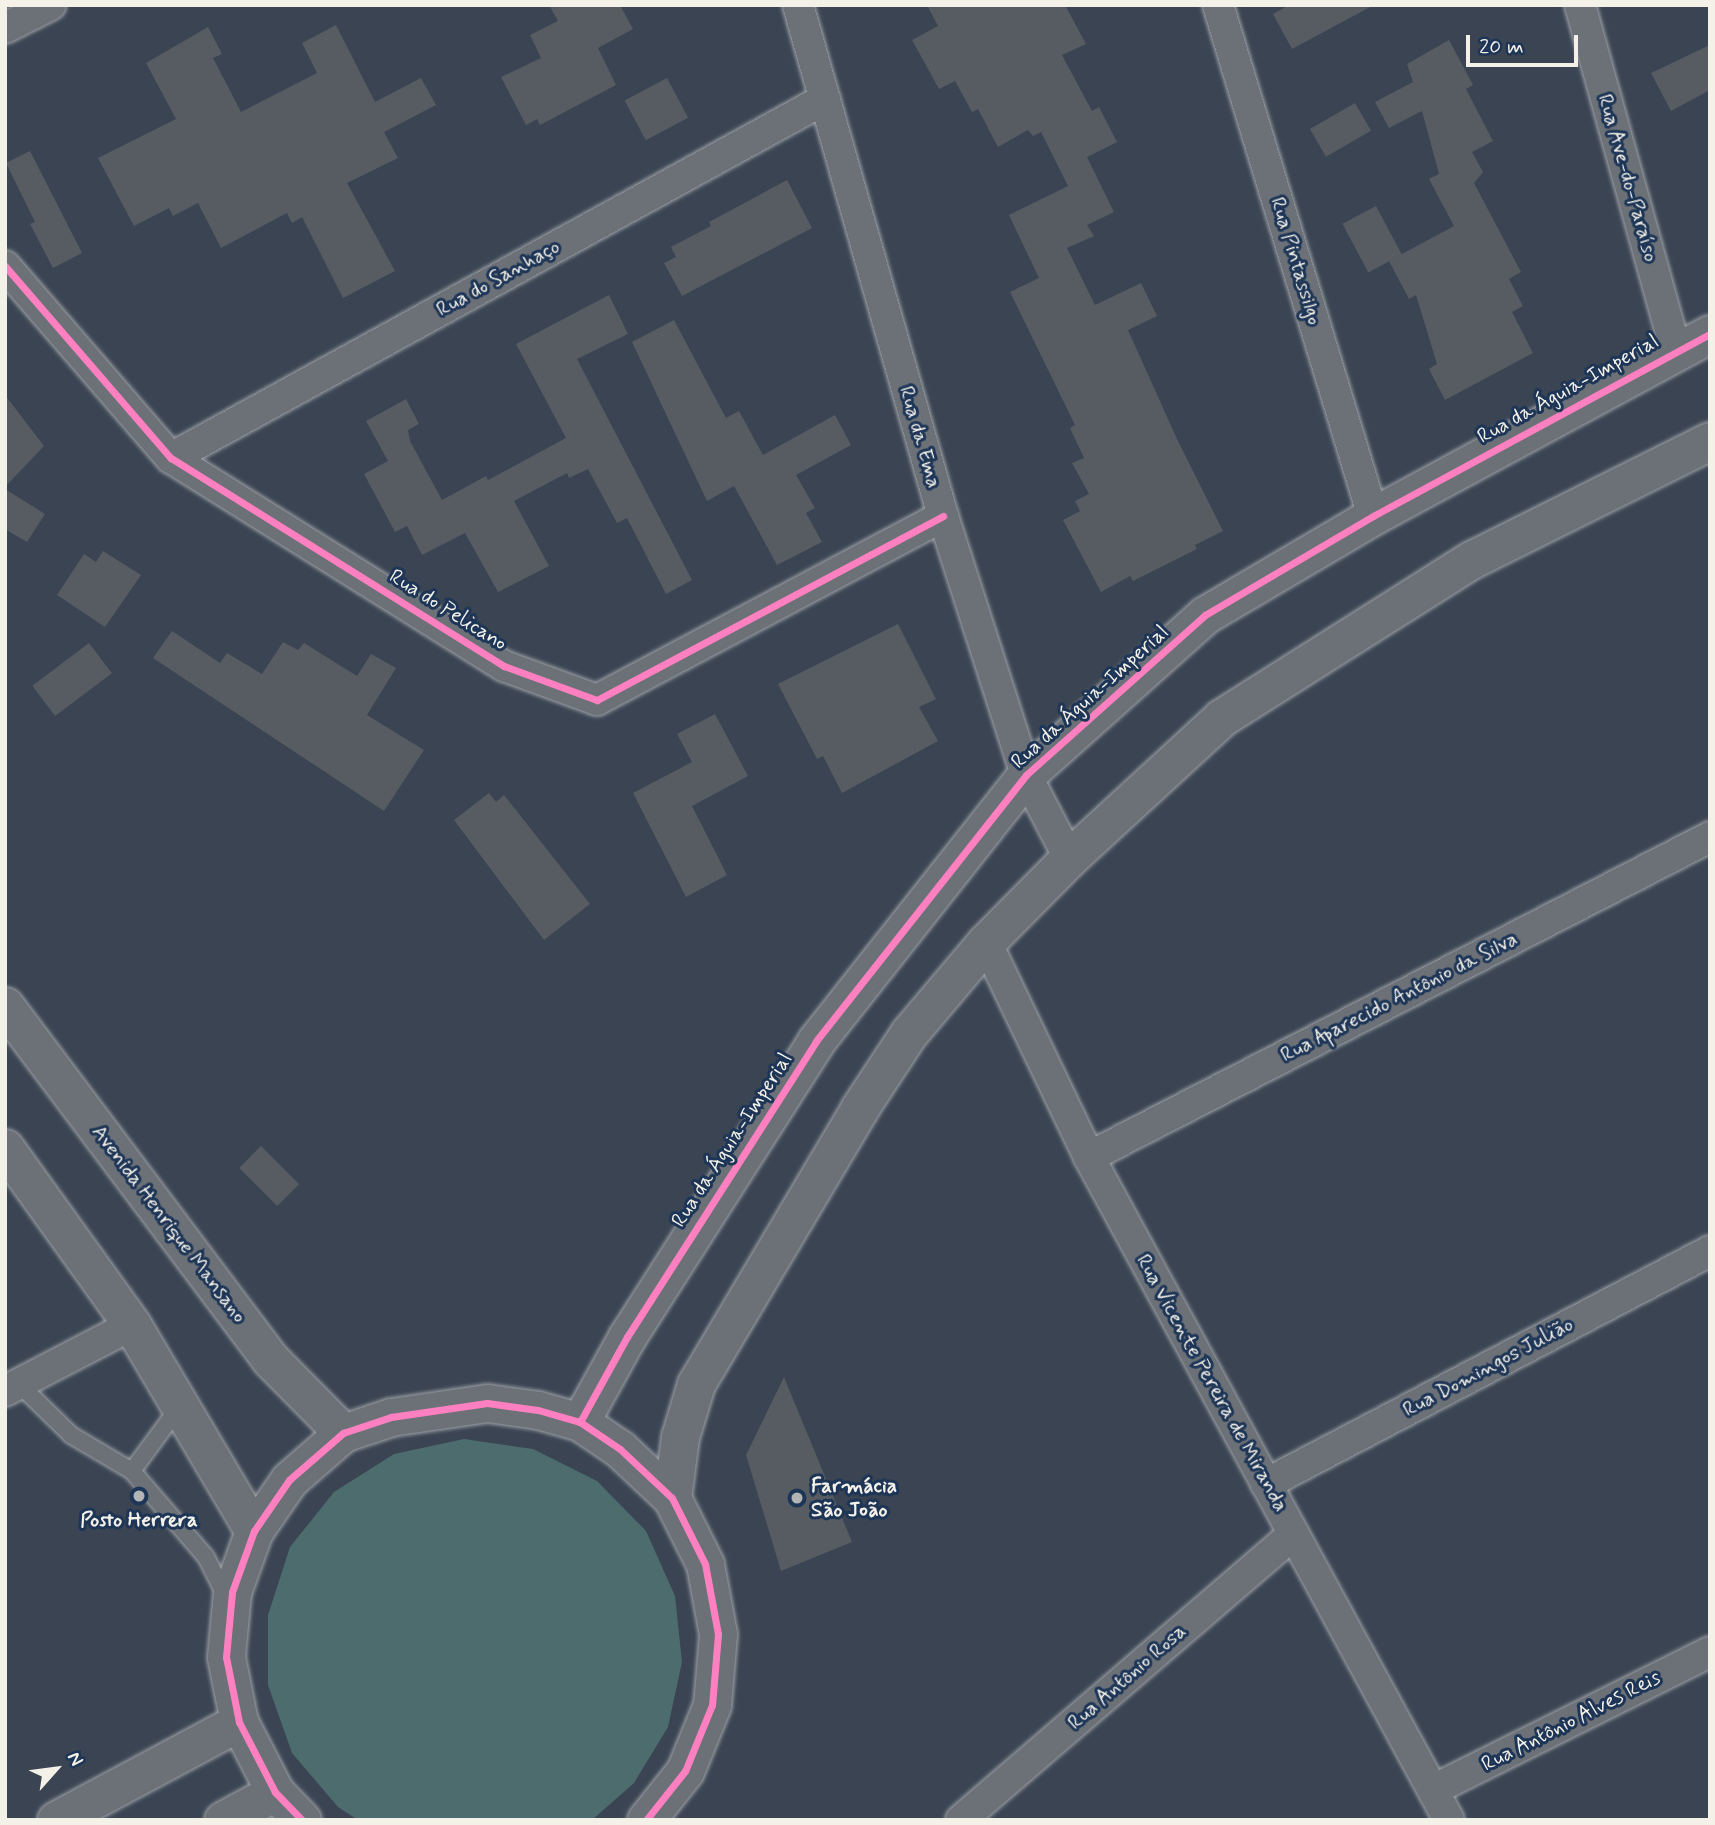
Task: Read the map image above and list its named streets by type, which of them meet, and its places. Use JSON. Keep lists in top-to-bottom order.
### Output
{
  "streets": {
    "street": [
      "Rua Ave-do-Paraíso",
      "Rua Pintassilgo",
      "Rua do Sanhaço",
      "Rua da Águia-Imperial",
      "Rua da Ema",
      "Rua do Pelicano",
      "Rua Aparecido Antônio da Silva",
      "Avenida Henrique Mansano",
      "Rua Domingos Julião",
      "Rua Vicente Pereira de Miranda",
      "Rua Antônio Rosa",
      "Rua Antônio Alves Reis"
    ]
  },
  "crossings": [
    ["Rua Ave-do-Paraíso", "Rua da Águia-Imperial"],
    ["Rua Pintassilgo", "Rua da Águia-Imperial"],
    ["Rua do Sanhaço", "Rua da Ema"],
    ["Rua do Sanhaço", "Rua do Pelicano"],
    ["Rua da Águia-Imperial", "Rua da Ema"],
    ["Rua da Ema", "Rua do Pelicano"],
    ["Rua Aparecido Antônio da Silva", "Rua Vicente Pereira de Miranda"],
    ["Rua Domingos Julião", "Rua Vicente Pereira de Miranda"],
    ["Rua Vicente Pereira de Miranda", "Rua Antônio Rosa"],
    ["Rua Vicente Pereira de Miranda", "Rua Antônio Alves Reis"]
  ],
  "places": ["Posto Herrera", "Farmácia São João"],
  "scale_bar": "20 m",
  "north": "top right"
}
